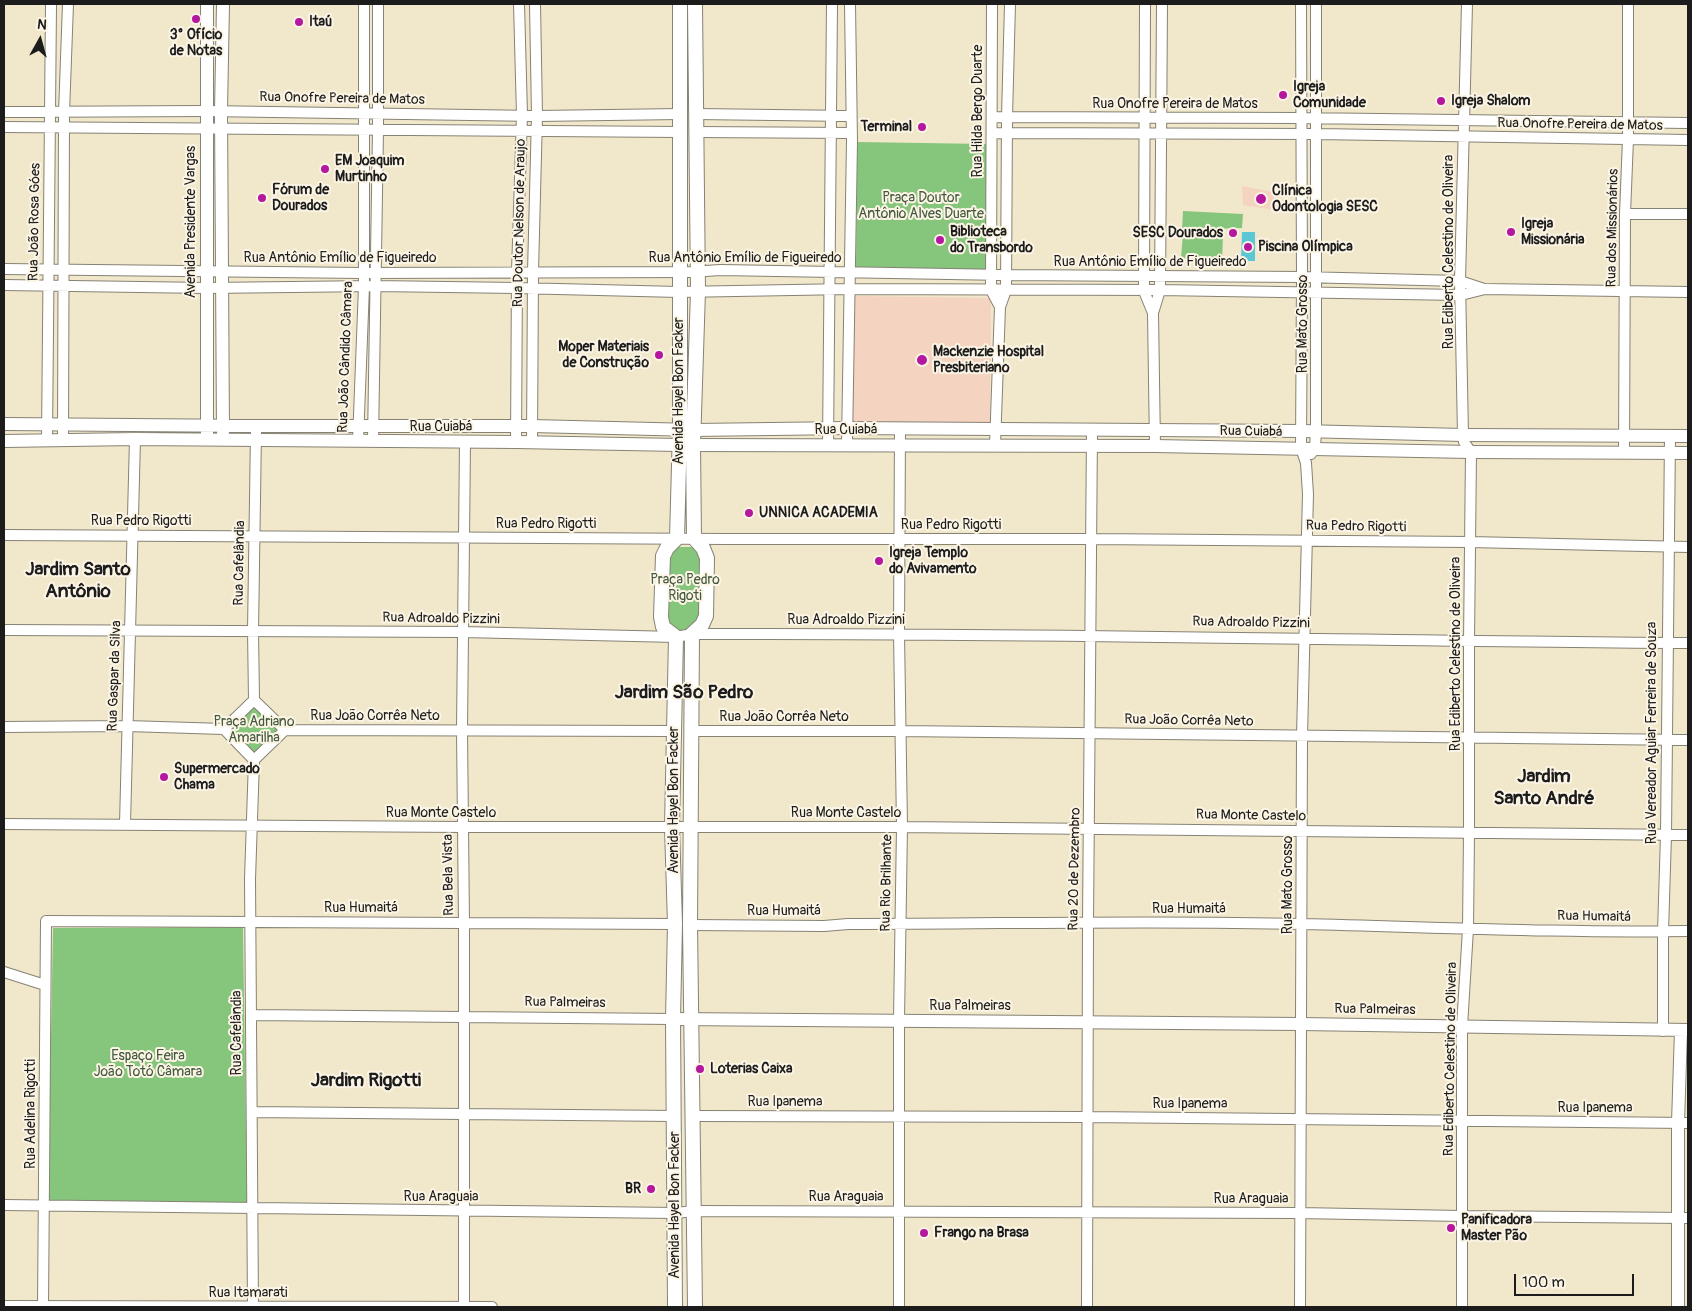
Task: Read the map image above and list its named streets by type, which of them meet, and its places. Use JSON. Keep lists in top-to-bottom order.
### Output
{
  "streets": {
    "main road": ["Avenida Hayel Bon Facker"],
    "street": [
      "Rua Onofre Pereira de Matos",
      "Rua Hilda Bergo Duarte",
      "Rua João Rosa Góes",
      "Avenida Presidente Vargas",
      "Rua Doutor Nelson de Araujo",
      "Rua dos Missionários",
      "Rua Ediberto Celestino de Oliveira",
      "Rua Antônio Emílio de Figueiredo",
      "Rua Mato Grosso",
      "Rua João Cândido Câmara",
      "Rua Cuiabá",
      "Rua Pedro Rigotti",
      "Rua Cafelândia",
      "Rua Adroaldo Pizzini",
      "Rua Gaspar da Silva",
      "Rua João Corrêa Neto",
      "Rua Vereador Aguiar Ferreira de Souza",
      "Rua Monte Castelo",
      "Rua 20 de Dezembro",
      "Rua Bela Vista",
      "Rua Rio Brilhante",
      "Rua Humaitá",
      "Rua Palmeiras",
      "Rua Ipanema",
      "Rua Adelina Rigotti",
      "Rua Araguaia",
      "Rua Itamarati"
    ]
  },
  "crossings": [
    ["Rua Onofre Pereira de Matos", "Rua Hilda Bergo Duarte"],
    ["Rua Onofre Pereira de Matos", "Rua João Rosa Góes"],
    ["Rua Onofre Pereira de Matos", "Avenida Presidente Vargas"],
    ["Rua Onofre Pereira de Matos", "Rua Doutor Nelson de Araujo"],
    ["Rua Onofre Pereira de Matos", "Rua dos Missionários"],
    ["Rua Onofre Pereira de Matos", "Rua Ediberto Celestino de Oliveira"],
    ["Rua Onofre Pereira de Matos", "Rua Mato Grosso"],
    ["Rua Onofre Pereira de Matos", "Rua João Cândido Câmara"],
    ["Rua Onofre Pereira de Matos", "Avenida Hayel Bon Facker"],
    ["Rua Hilda Bergo Duarte", "Rua Antônio Emílio de Figueiredo"],
    ["Rua Hilda Bergo Duarte", "Rua Cuiabá"],
    ["Rua João Rosa Góes", "Rua Antônio Emílio de Figueiredo"],
    ["Rua João Rosa Góes", "Rua Cuiabá"],
    ["Avenida Presidente Vargas", "Rua Antônio Emílio de Figueiredo"],
    ["Avenida Presidente Vargas", "Rua Cuiabá"],
    ["Rua Doutor Nelson de Araujo", "Rua Antônio Emílio de Figueiredo"],
    ["Rua Doutor Nelson de Araujo", "Rua Cuiabá"],
    ["Rua dos Missionários", "Rua Antônio Emílio de Figueiredo"],
    ["Rua dos Missionários", "Rua Cuiabá"],
    ["Rua Ediberto Celestino de Oliveira", "Rua Antônio Emílio de Figueiredo"],
    ["Rua Ediberto Celestino de Oliveira", "Rua Cuiabá"],
    ["Rua Ediberto Celestino de Oliveira", "Rua Pedro Rigotti"],
    ["Rua Ediberto Celestino de Oliveira", "Rua Adroaldo Pizzini"],
    ["Rua Ediberto Celestino de Oliveira", "Rua João Corrêa Neto"],
    ["Rua Ediberto Celestino de Oliveira", "Rua Monte Castelo"],
    ["Rua Ediberto Celestino de Oliveira", "Rua Humaitá"],
    ["Rua Ediberto Celestino de Oliveira", "Rua Palmeiras"],
    ["Rua Ediberto Celestino de Oliveira", "Rua Ipanema"],
    ["Rua Ediberto Celestino de Oliveira", "Rua Araguaia"],
    ["Rua Antônio Emílio de Figueiredo", "Rua Mato Grosso"],
    ["Rua Antônio Emílio de Figueiredo", "Rua João Cândido Câmara"],
    ["Rua Antônio Emílio de Figueiredo", "Avenida Hayel Bon Facker"],
    ["Rua Mato Grosso", "Rua Cuiabá"],
    ["Rua Mato Grosso", "Rua Pedro Rigotti"],
    ["Rua Mato Grosso", "Rua Adroaldo Pizzini"],
    ["Rua Mato Grosso", "Rua João Corrêa Neto"],
    ["Rua Mato Grosso", "Rua Monte Castelo"],
    ["Rua Mato Grosso", "Rua Humaitá"],
    ["Rua Mato Grosso", "Rua Palmeiras"],
    ["Rua Mato Grosso", "Rua Ipanema"],
    ["Rua Mato Grosso", "Rua Araguaia"],
    ["Rua João Cândido Câmara", "Rua Cuiabá"],
    ["Avenida Hayel Bon Facker", "Rua Cuiabá"],
    ["Avenida Hayel Bon Facker", "Rua Pedro Rigotti"],
    ["Avenida Hayel Bon Facker", "Rua Adroaldo Pizzini"],
    ["Avenida Hayel Bon Facker", "Rua João Corrêa Neto"],
    ["Avenida Hayel Bon Facker", "Rua Monte Castelo"],
    ["Avenida Hayel Bon Facker", "Rua Humaitá"],
    ["Avenida Hayel Bon Facker", "Rua Palmeiras"],
    ["Avenida Hayel Bon Facker", "Rua Ipanema"],
    ["Avenida Hayel Bon Facker", "Rua Araguaia"],
    ["Rua Cuiabá", "Rua Cafelândia"],
    ["Rua Cuiabá", "Rua Gaspar da Silva"],
    ["Rua Cuiabá", "Rua Vereador Aguiar Ferreira de Souza"],
    ["Rua Cuiabá", "Rua 20 de Dezembro"],
    ["Rua Cuiabá", "Rua Bela Vista"],
    ["Rua Cuiabá", "Rua Rio Brilhante"],
    ["Rua Pedro Rigotti", "Rua Cafelândia"],
    ["Rua Pedro Rigotti", "Rua Gaspar da Silva"],
    ["Rua Pedro Rigotti", "Rua Vereador Aguiar Ferreira de Souza"],
    ["Rua Pedro Rigotti", "Rua 20 de Dezembro"],
    ["Rua Pedro Rigotti", "Rua Bela Vista"],
    ["Rua Pedro Rigotti", "Rua Rio Brilhante"],
    ["Rua Cafelândia", "Rua Adroaldo Pizzini"],
    ["Rua Cafelândia", "Rua Monte Castelo"],
    ["Rua Cafelândia", "Rua Humaitá"],
    ["Rua Cafelândia", "Rua Palmeiras"],
    ["Rua Cafelândia", "Rua Araguaia"],
    ["Rua Cafelândia", "Rua Itamarati"],
    ["Rua Adroaldo Pizzini", "Rua Gaspar da Silva"],
    ["Rua Adroaldo Pizzini", "Rua Vereador Aguiar Ferreira de Souza"],
    ["Rua Adroaldo Pizzini", "Rua 20 de Dezembro"],
    ["Rua Adroaldo Pizzini", "Rua Bela Vista"],
    ["Rua Adroaldo Pizzini", "Rua Rio Brilhante"],
    ["Rua Gaspar da Silva", "Rua Monte Castelo"],
    ["Rua João Corrêa Neto", "Rua Vereador Aguiar Ferreira de Souza"],
    ["Rua João Corrêa Neto", "Rua 20 de Dezembro"],
    ["Rua João Corrêa Neto", "Rua Bela Vista"],
    ["Rua João Corrêa Neto", "Rua Rio Brilhante"],
    ["Rua Vereador Aguiar Ferreira de Souza", "Rua Monte Castelo"],
    ["Rua Vereador Aguiar Ferreira de Souza", "Rua Humaitá"],
    ["Rua Vereador Aguiar Ferreira de Souza", "Rua Palmeiras"],
    ["Rua Monte Castelo", "Rua 20 de Dezembro"],
    ["Rua Monte Castelo", "Rua Bela Vista"],
    ["Rua Monte Castelo", "Rua Rio Brilhante"],
    ["Rua 20 de Dezembro", "Rua Humaitá"],
    ["Rua 20 de Dezembro", "Rua Palmeiras"],
    ["Rua 20 de Dezembro", "Rua Ipanema"],
    ["Rua 20 de Dezembro", "Rua Araguaia"],
    ["Rua Bela Vista", "Rua Humaitá"],
    ["Rua Bela Vista", "Rua Palmeiras"],
    ["Rua Bela Vista", "Rua Araguaia"],
    ["Rua Bela Vista", "Rua Itamarati"],
    ["Rua Rio Brilhante", "Rua Humaitá"],
    ["Rua Rio Brilhante", "Rua Palmeiras"],
    ["Rua Rio Brilhante", "Rua Ipanema"],
    ["Rua Rio Brilhante", "Rua Araguaia"],
    ["Rua Humaitá", "Rua Adelina Rigotti"],
    ["Rua Adelina Rigotti", "Rua Araguaia"],
    ["Rua Adelina Rigotti", "Rua Itamarati"]
  ],
  "districts": [
    "Jardim Santo Antônio",
    "Jardim São Pedro",
    "Jardim Santo André",
    "Jardim Rigotti"
  ],
  "parks": [
    "Praça Doutor Antônio Alves Duarte",
    "Praça Pedro Rigoti",
    "Praça Adriano Amarilha",
    "Espaço Feira João Totó Câmara"
  ],
  "places": [
    "3° Ofício de Notas",
    "Itaú",
    "Igreja Comunidade",
    "Igreja Shalom",
    "Terminal",
    "EM Joaquim Murtinho",
    "Fórum de Dourados",
    "Clínica Odontologia SESC",
    "Igreja Missionária",
    "SESC Dourados",
    "Biblioteca do Transbordo",
    "Piscina Olímpica",
    "Moper Materiais de Construção",
    "Mackenzie Hospital Presbiteriano",
    "UNNICA ACADEMIA",
    "Igreja Templo do Avivamento",
    "Supermercado Chama",
    "Loterias Caixa",
    "BR",
    "Panificadora Master Pão",
    "Frango na Brasa"
  ],
  "scale_bar": "100 m",
  "north": "top"
}
